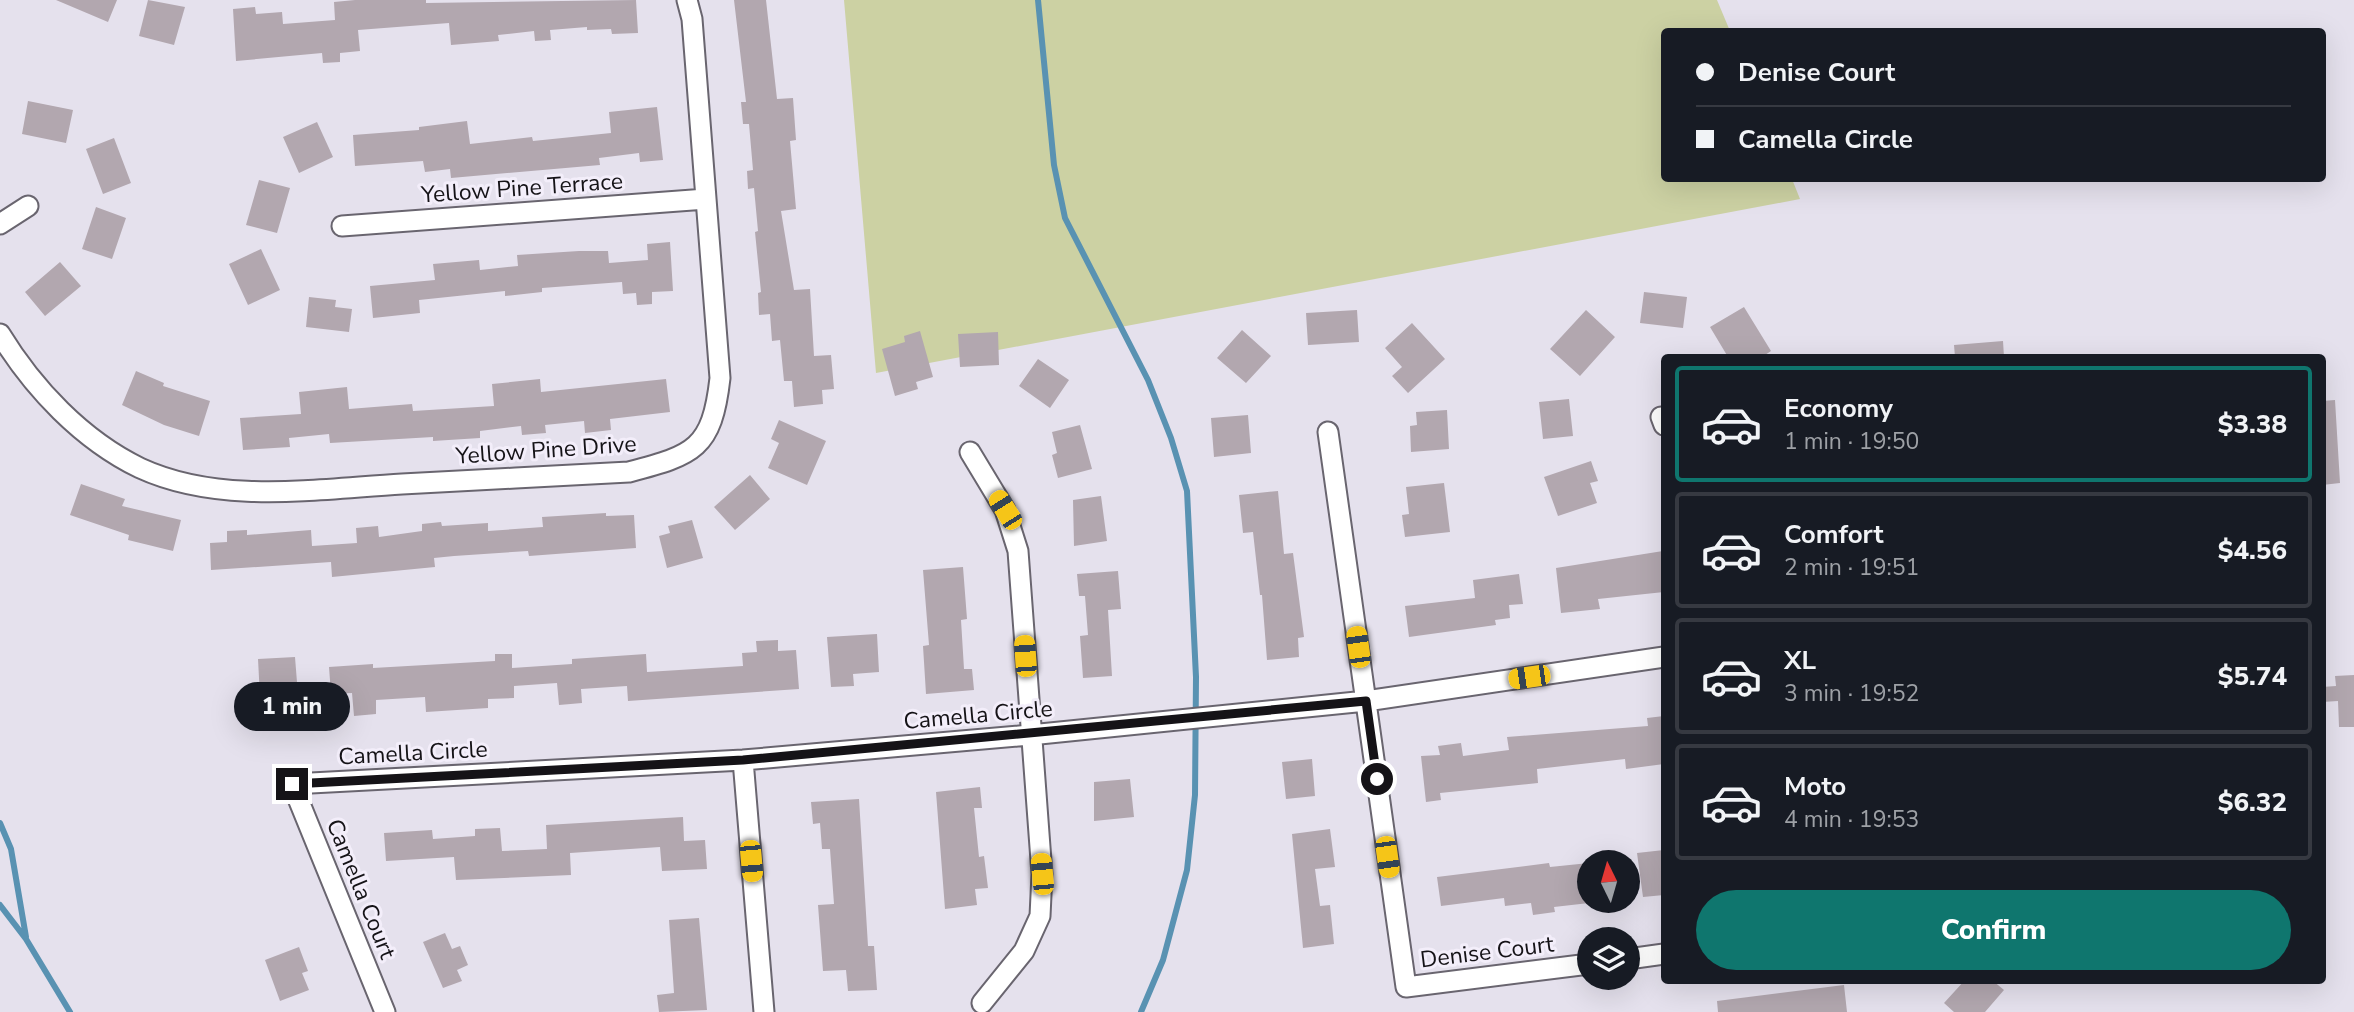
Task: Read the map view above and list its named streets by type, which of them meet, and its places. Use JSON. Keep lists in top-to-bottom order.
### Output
{
  "streets": {
    "street": [
      "Yellow Pine Terrace",
      "Yellow Pine Drive",
      "Camella Circle",
      "Camella Court",
      "Denise Court"
    ]
  },
  "crossings": [
    ["Yellow Pine Terrace", "Yellow Pine Drive"],
    ["Camella Circle", "Camella Court"],
    ["Camella Circle", "Denise Court"]
  ],
  "north": "top",
  "page": {
    "banner": ["Denise Court", "Camella Circle"],
    "list": [
      {
        "name": "Economy",
        "note": "1 min · 19:50",
        "value": "$3.38"
      },
      {
        "name": "Comfort",
        "note": "2 min · 19:51",
        "value": "$4.56"
      },
      {
        "name": "XL",
        "note": "3 min · 19:52",
        "value": "$5.74"
      },
      {
        "name": "Moto",
        "note": "4 min · 19:53",
        "value": "$6.32"
      }
    ],
    "bubble": "1 min",
    "buttons": "Confirm"
  }
}
